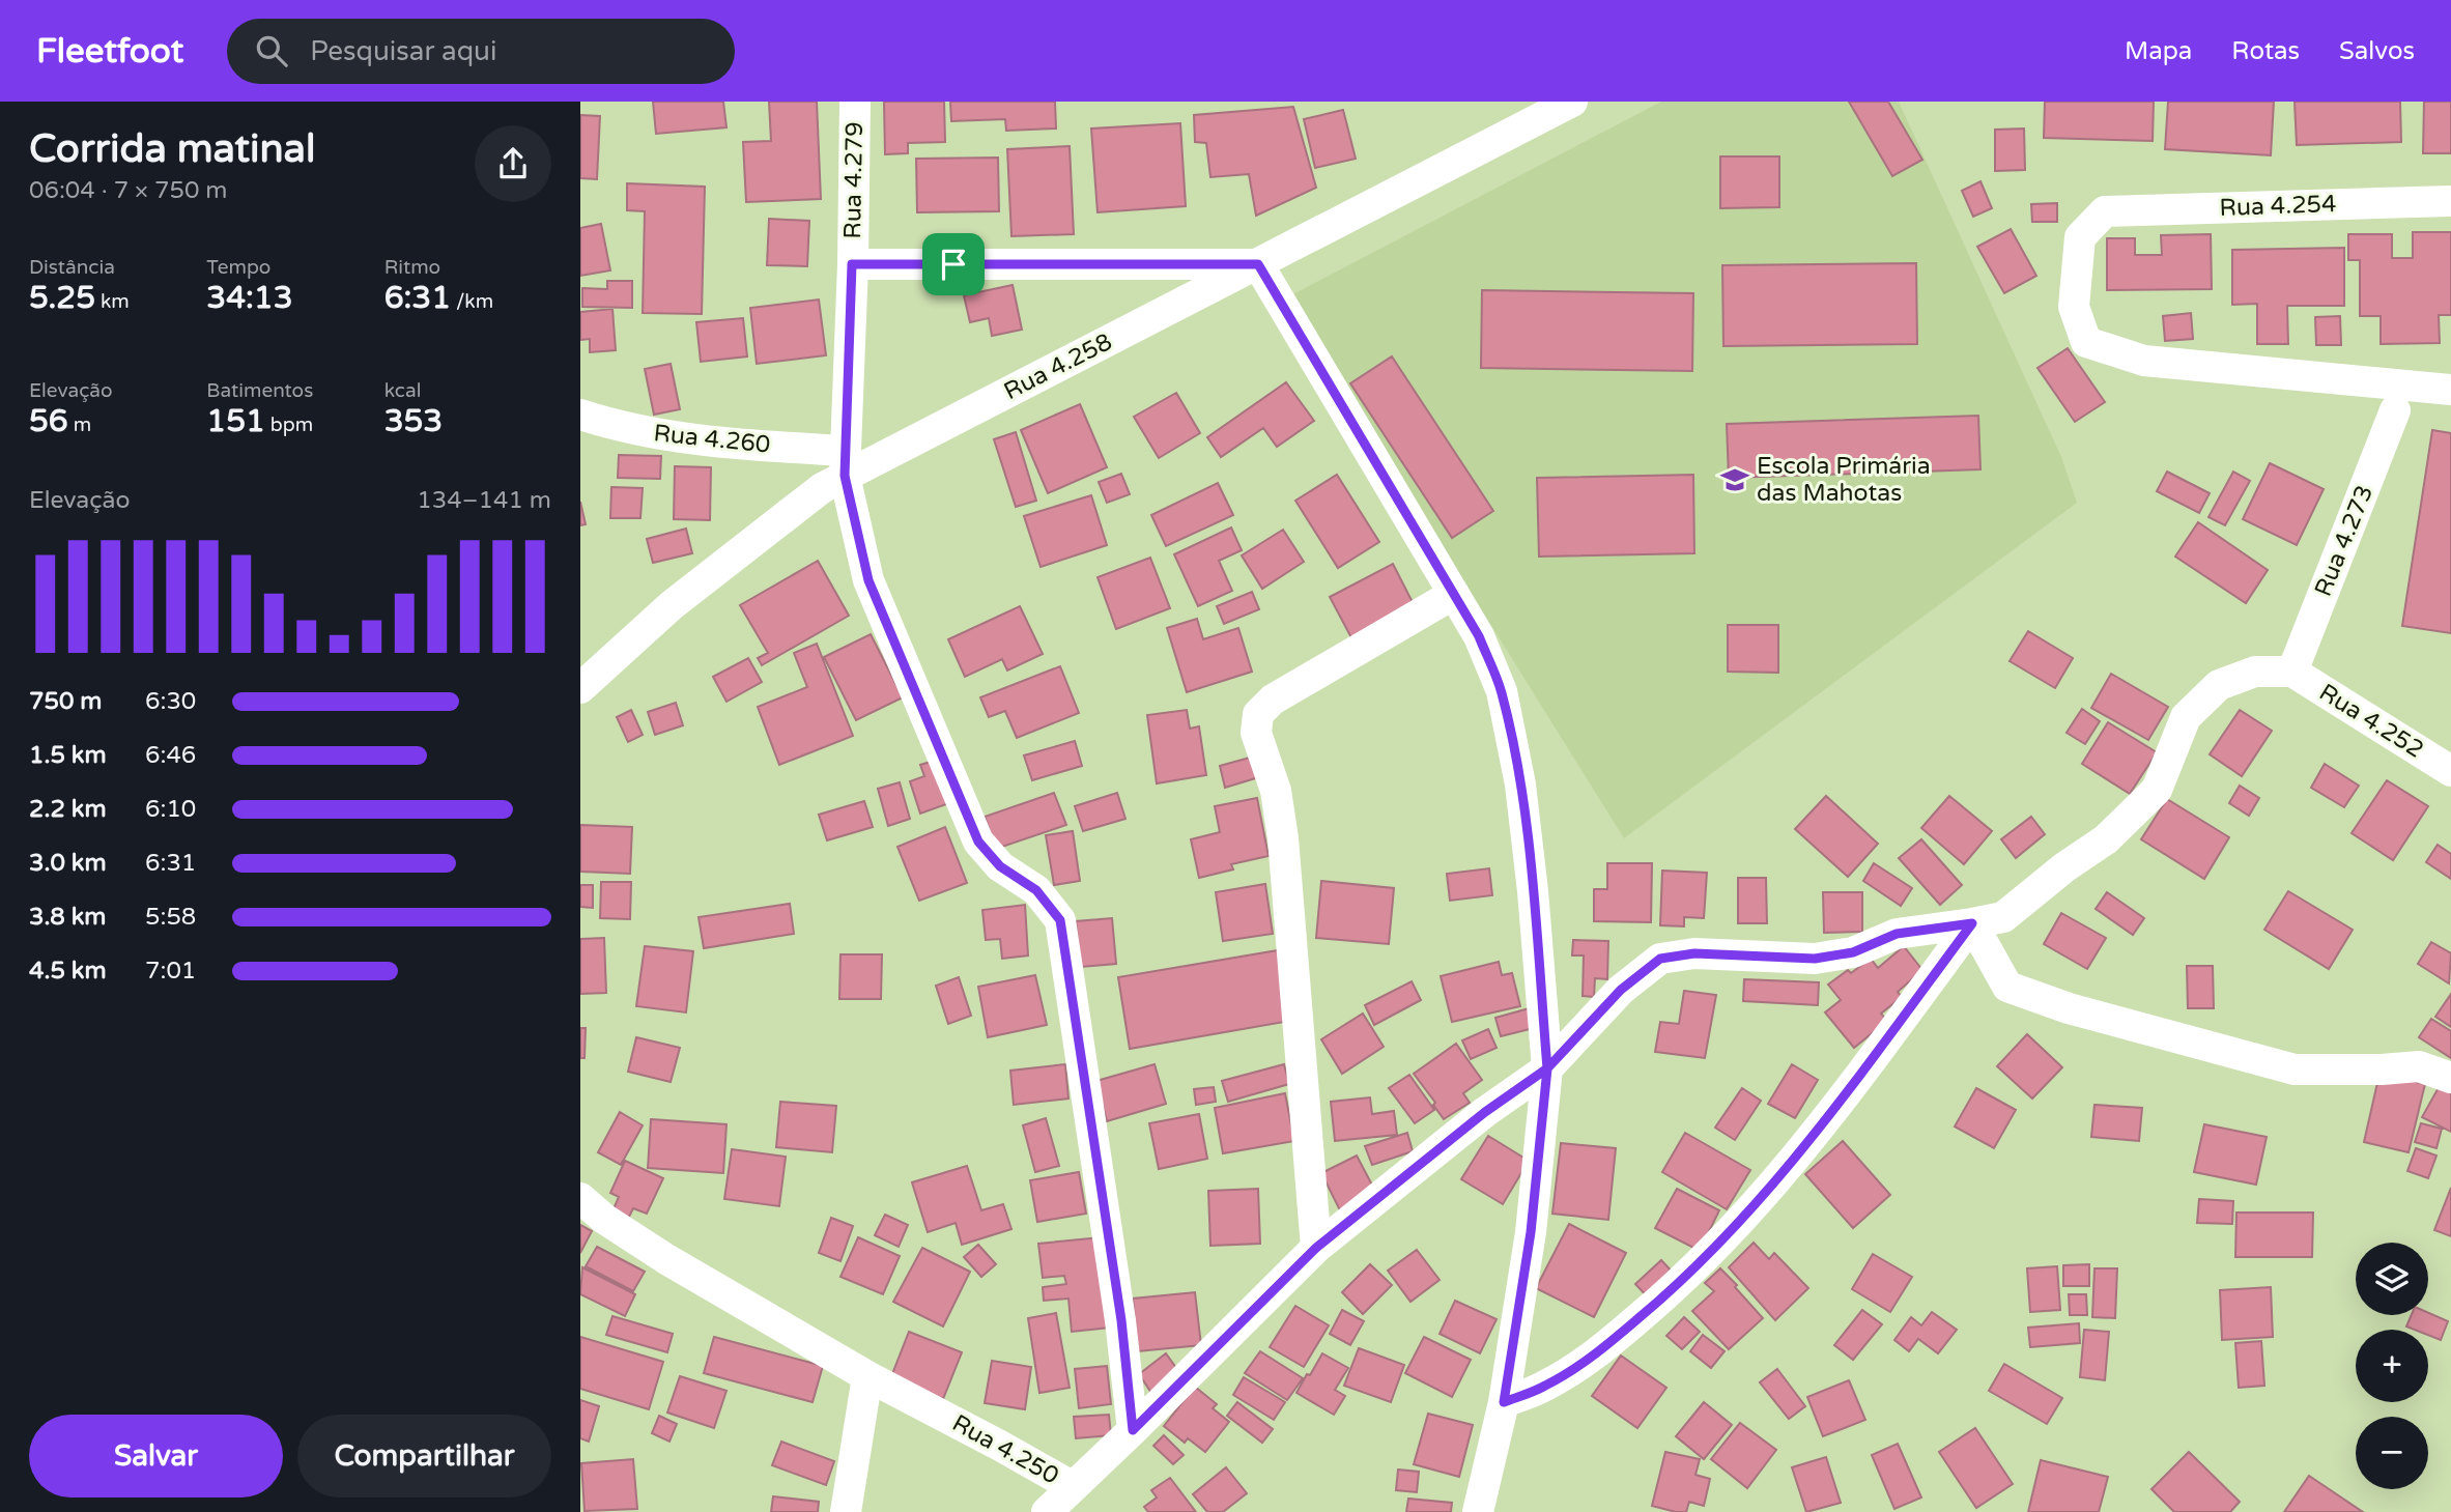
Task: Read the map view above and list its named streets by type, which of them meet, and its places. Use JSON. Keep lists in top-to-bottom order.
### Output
{
  "streets": {
    "street": [
      "Rua 4.279",
      "Rua 4.254",
      "Rua 4.258",
      "Rua 4.260",
      "Rua 4.273",
      "Rua 4.252",
      "Rua 4.250"
    ]
  },
  "crossings": [
    ["Rua 4.279", "Rua 4.258"],
    ["Rua 4.279", "Rua 4.260"],
    ["Rua 4.279", "Rua 4.250"],
    ["Rua 4.258", "Rua 4.260"],
    ["Rua 4.273", "Rua 4.252"],
    ["Rua 4.273", "Rua 4.250"],
    ["Rua 4.252", "Rua 4.250"]
  ],
  "places": {
    "school or university": ["Escola Primária das Mahotas"]
  },
  "page": {
    "header": "Fleetfoot",
    "search": "Pesquisar aqui",
    "nav": ["Mapa", "Rotas", "Salvos"],
    "heading": ["Corrida matinal", "06:04 · 7 × 750 m"],
    "stats": [
      ["Distância", "5.25 km"],
      ["Tempo", "34:13"],
      ["Ritmo", "6:31 /km"],
      ["Elevação", "56 m"],
      ["Batimentos", "151 bpm"],
      ["kcal", "353"]
    ],
    "chart": ["Elevação", "134–141 m"],
    "list": [
      {
        "name": "750 m",
        "note": "6:30"
      },
      {
        "name": "1.5 km",
        "note": "6:46"
      },
      {
        "name": "2.2 km",
        "note": "6:10"
      },
      {
        "name": "3.0 km",
        "note": "6:31"
      },
      {
        "name": "3.8 km",
        "note": "5:58"
      },
      {
        "name": "4.5 km",
        "note": "7:01"
      }
    ],
    "map_buttons": ["+", "−"],
    "buttons": ["Salvar", "Compartilhar"]
  }
}
